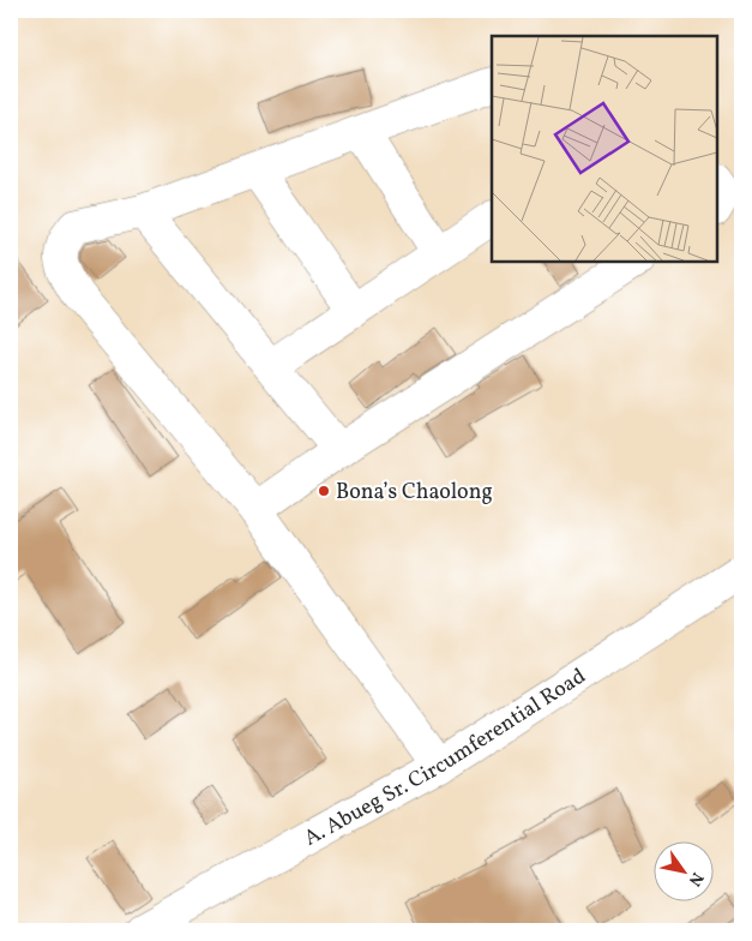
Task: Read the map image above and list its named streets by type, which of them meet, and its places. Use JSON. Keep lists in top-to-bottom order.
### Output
{
  "streets": {
    "street": ["A. Abueg Sr. Circumferential Road"]
  },
  "places": ["Bona’s Chaolong"],
  "north": "bottom right"
}
